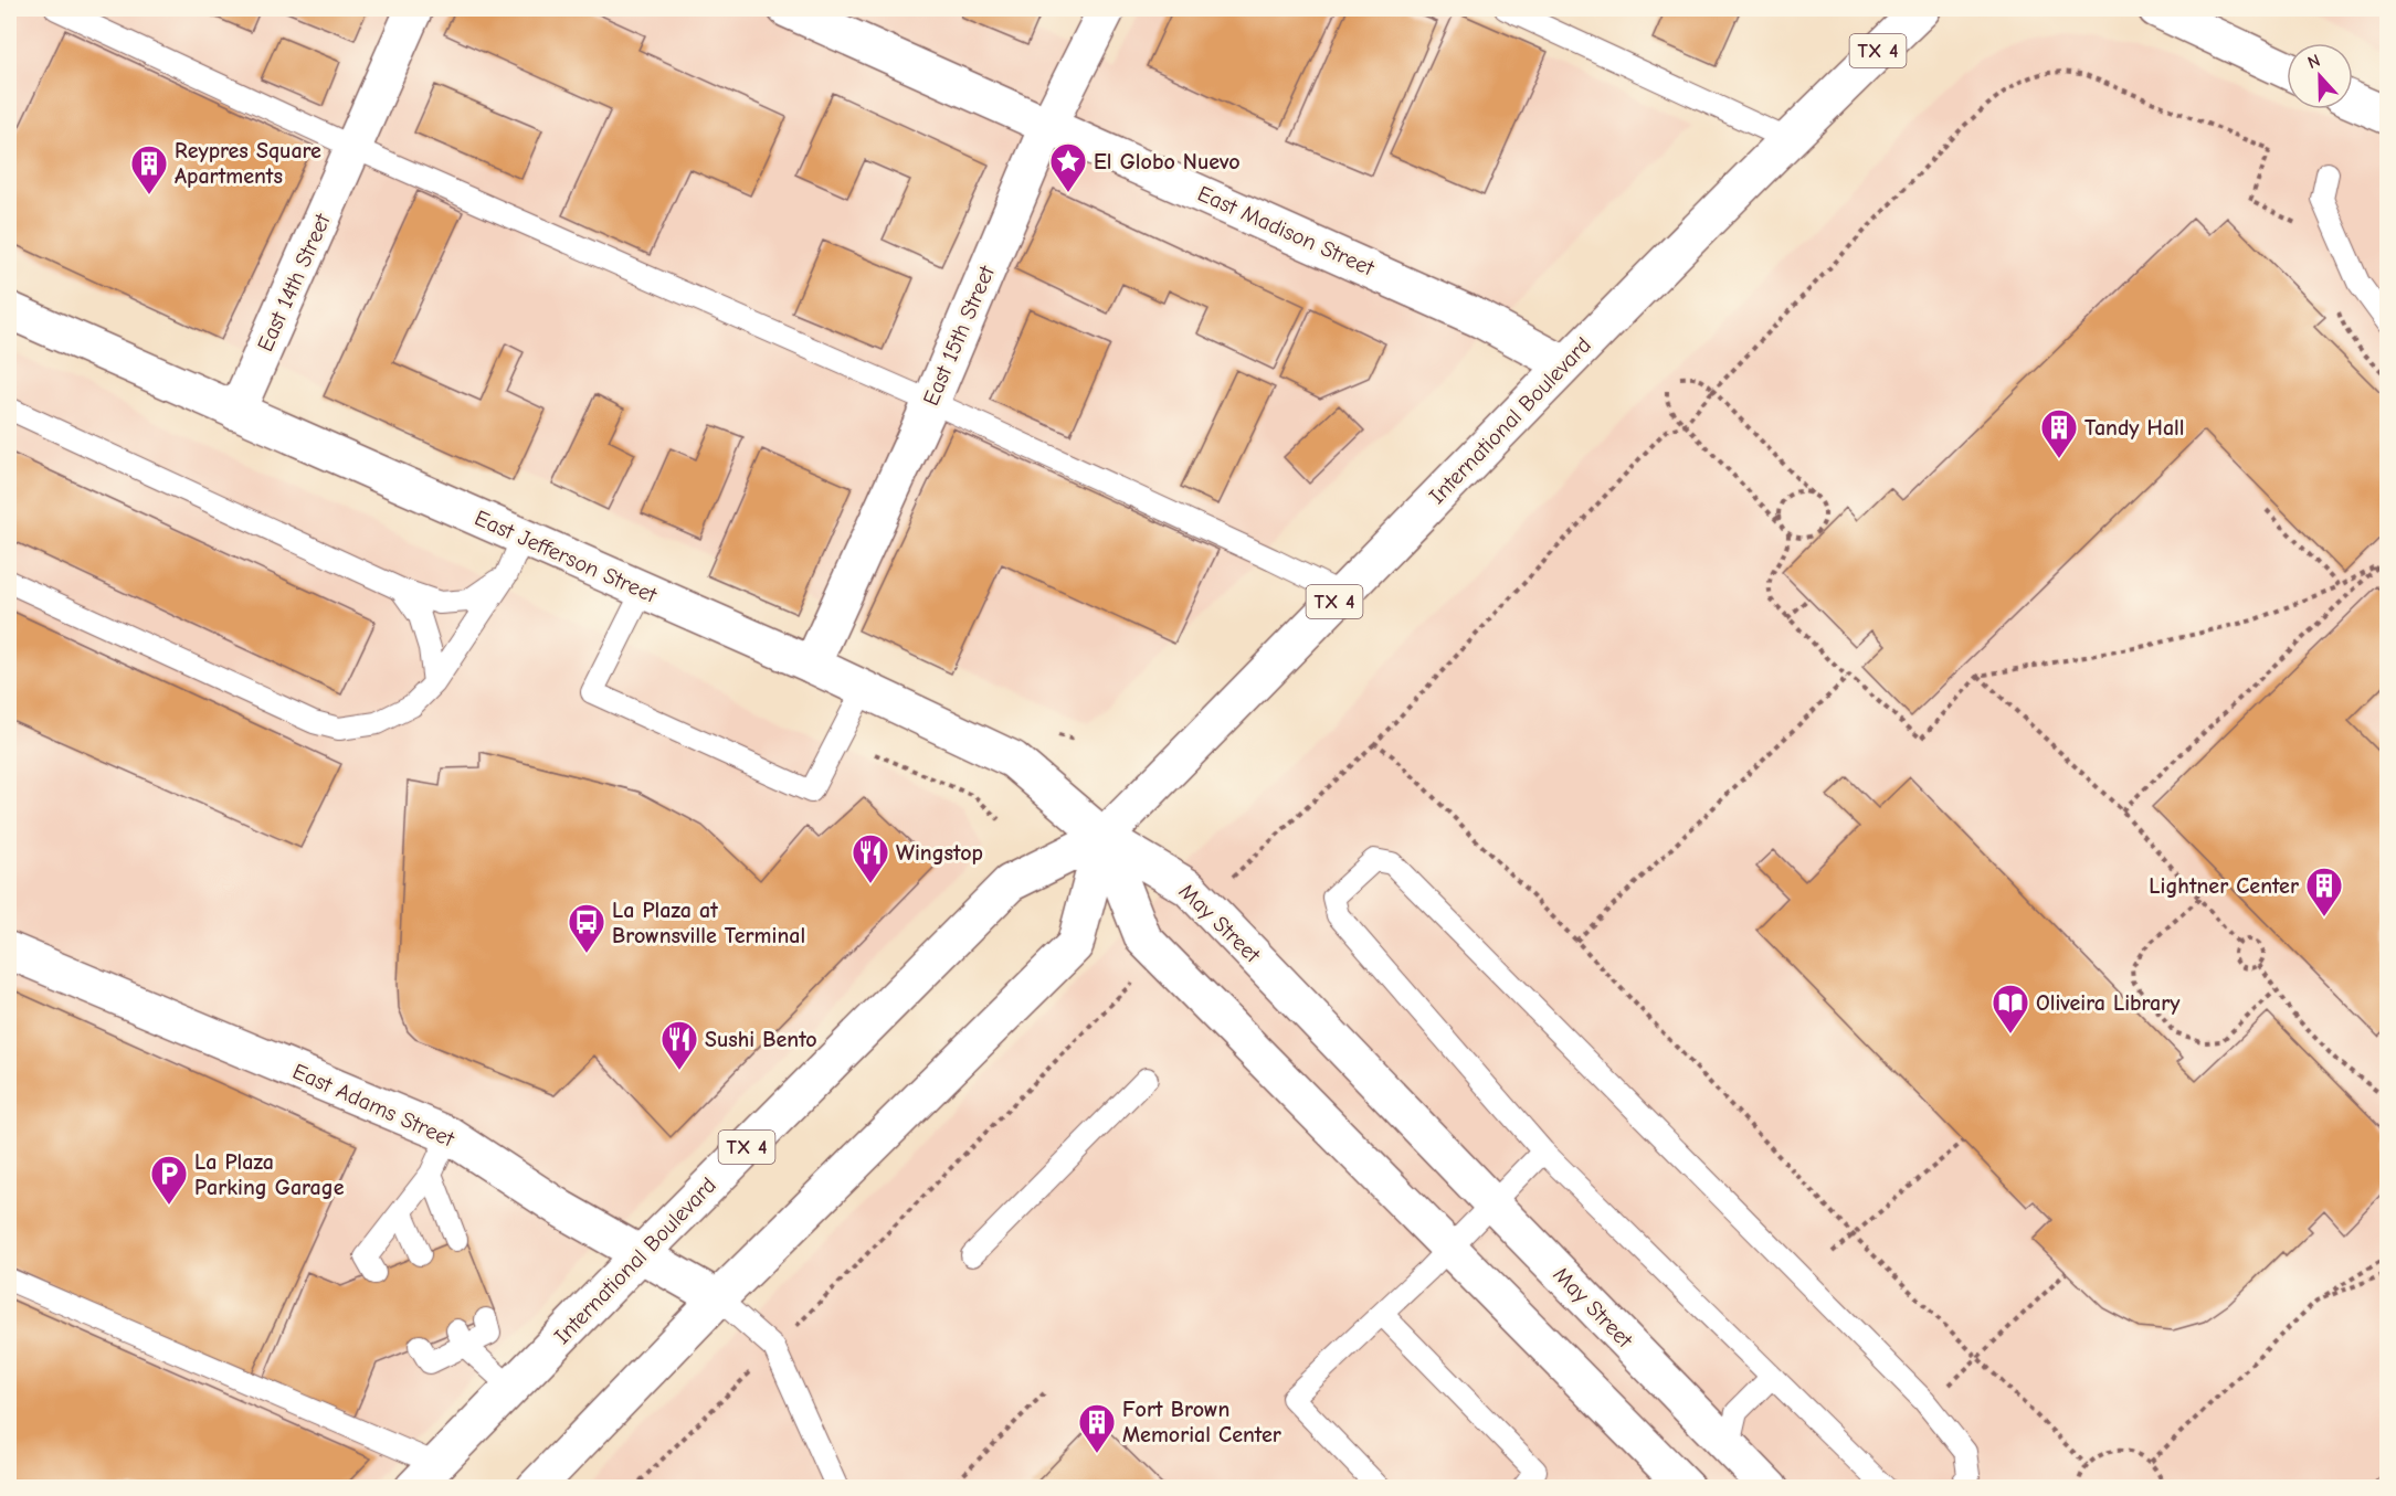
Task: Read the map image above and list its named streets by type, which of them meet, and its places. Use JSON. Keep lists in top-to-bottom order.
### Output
{
  "streets": {
    "street": [
      "TX 4",
      "East Madison Street",
      "East 14th Street",
      "East 15th Street",
      "International Boulevard",
      "East Jefferson Street",
      "May Street",
      "East Adams Street"
    ]
  },
  "crossings": [
    ["East Madison Street", "East 15th Street"],
    ["East Madison Street", "International Boulevard"],
    ["East 14th Street", "East Jefferson Street"],
    ["East 15th Street", "East Jefferson Street"],
    ["International Boulevard", "East Jefferson Street"],
    ["International Boulevard", "May Street"],
    ["International Boulevard", "East Adams Street"],
    ["East Jefferson Street", "May Street"]
  ],
  "places": {
    "place": ["El Globo Nuevo"],
    "building": [
      "Reypres Square Apartments",
      "Tandy Hall",
      "Lightner Center",
      "Fort Brown Memorial Center"
    ],
    "restaurant": ["Wingstop", "Sushi Bento"],
    "bus stop": ["La Plaza at Brownsville Terminal"],
    "library": ["Oliveira Library"],
    "parking": ["La Plaza Parking Garage"]
  },
  "north": "top"
}
